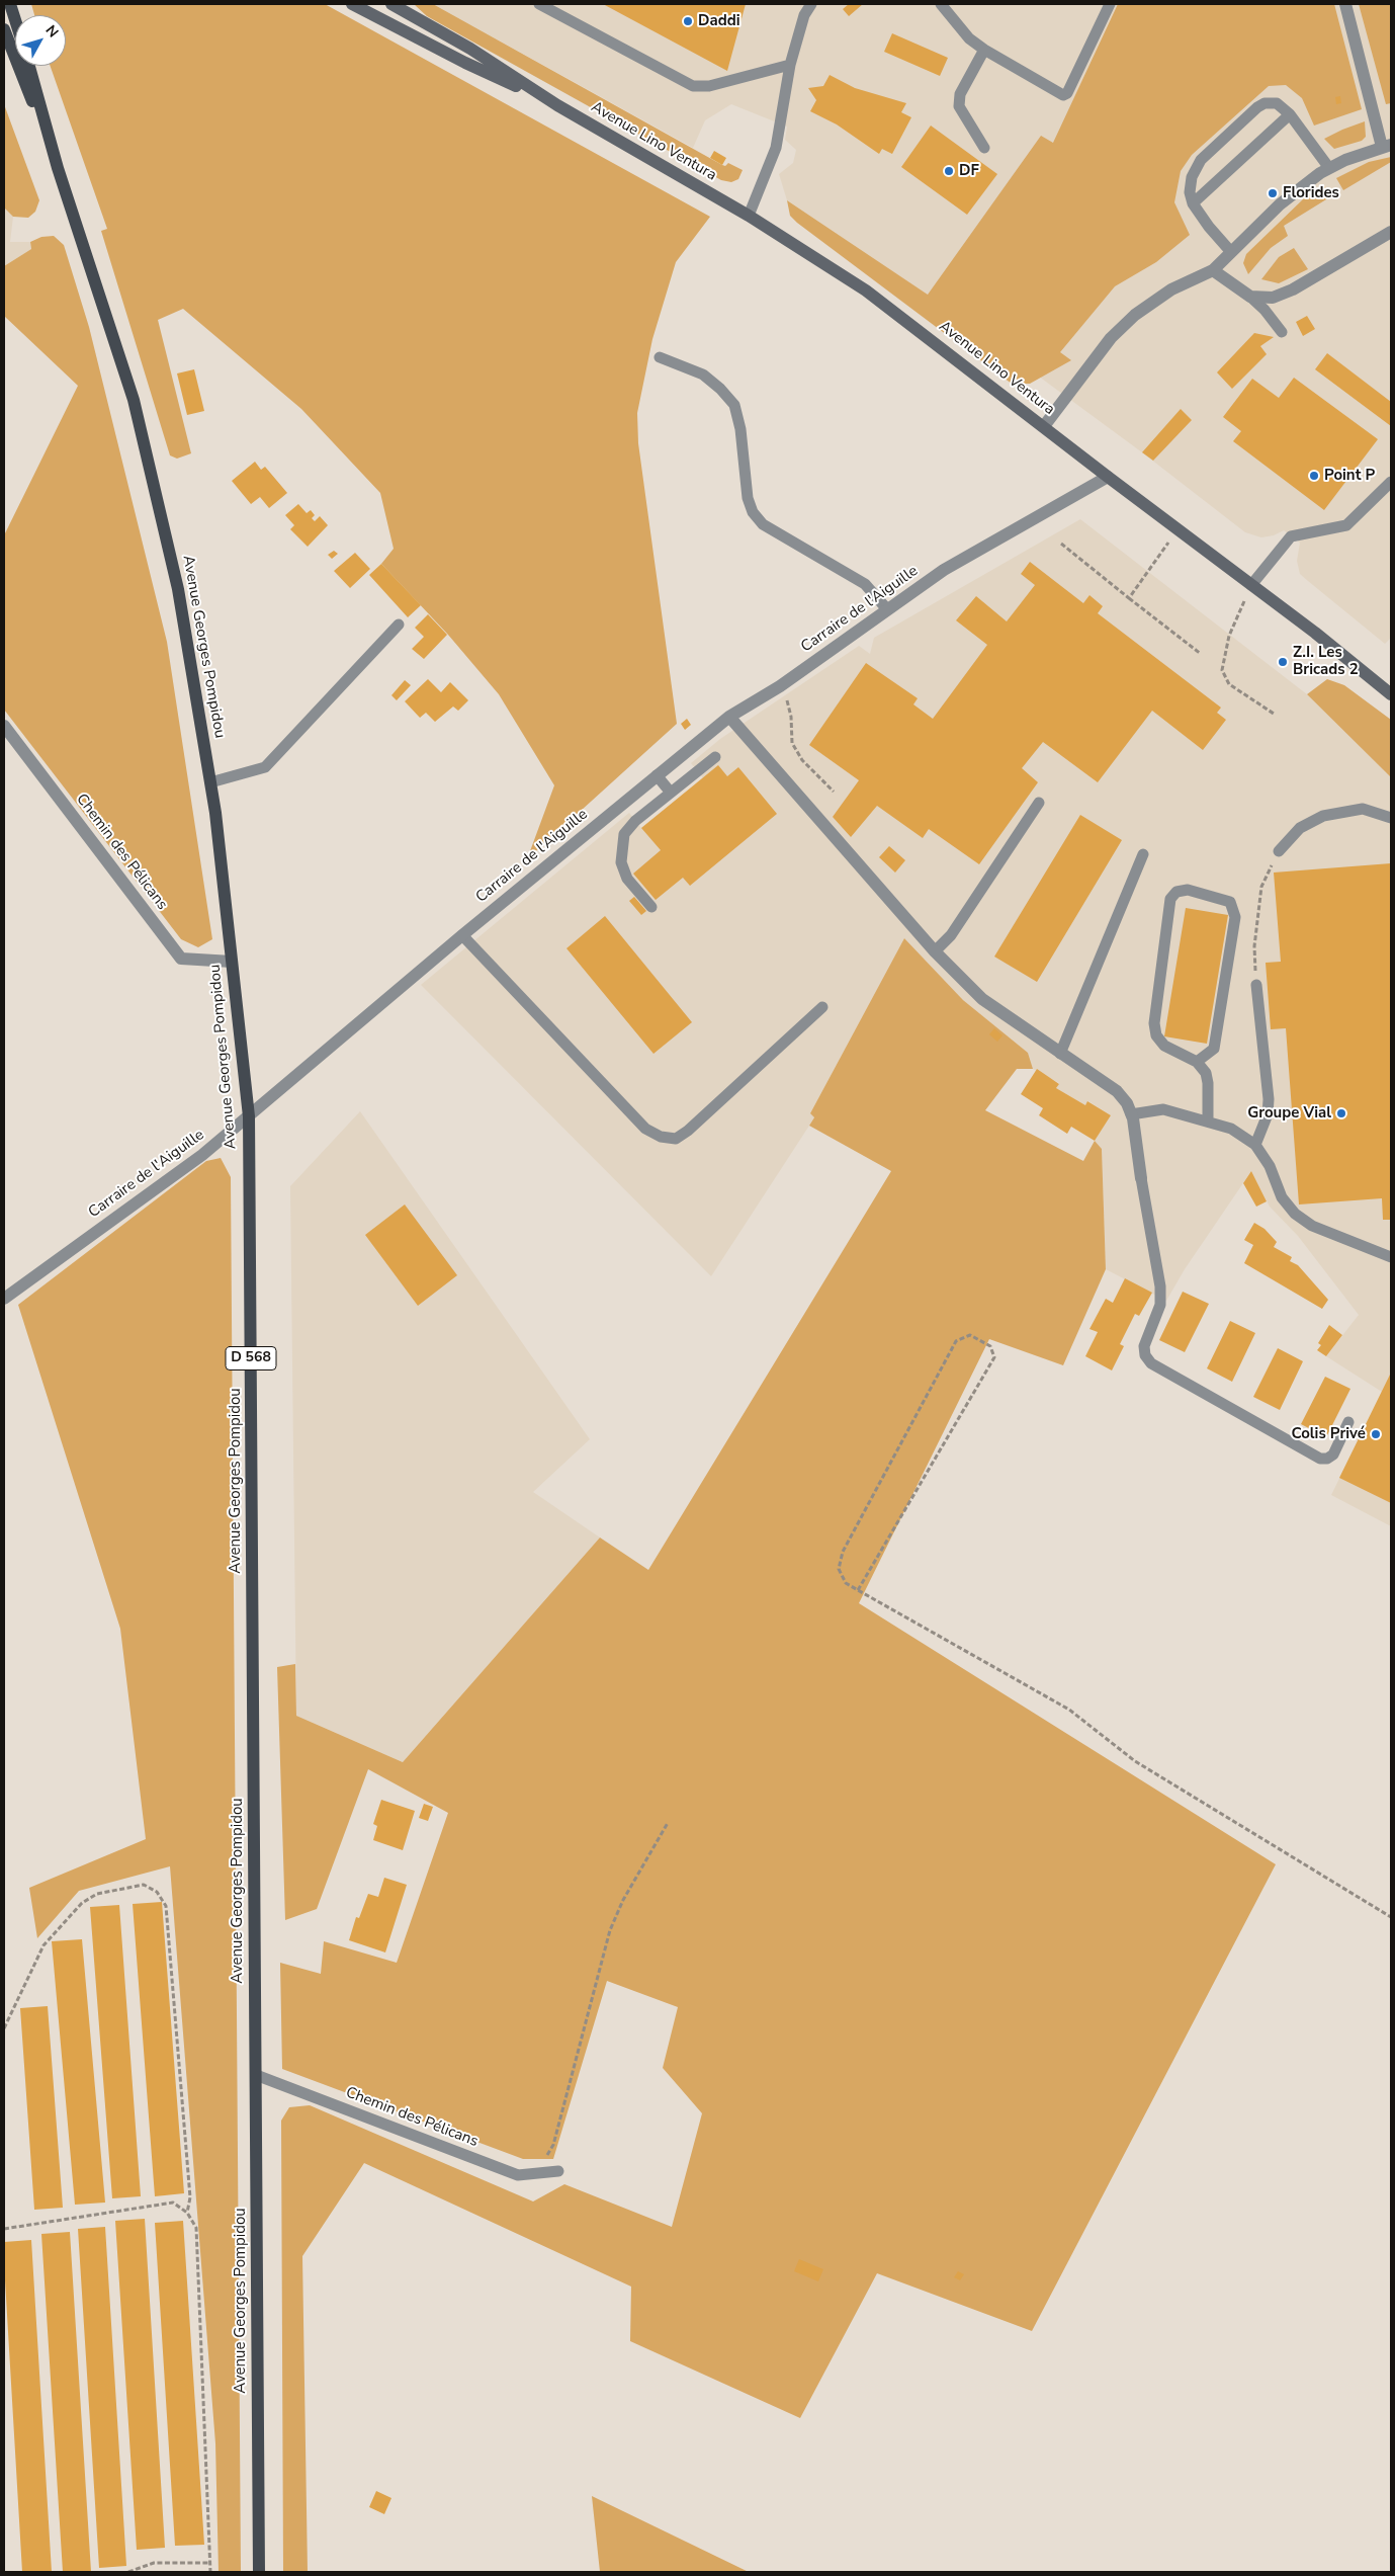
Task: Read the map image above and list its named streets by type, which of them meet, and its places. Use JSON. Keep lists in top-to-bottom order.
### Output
{
  "streets": {
    "main road": ["Avenue Lino Ventura", "Avenue Georges Pompidou", "D 568"],
    "street": ["Carraire de l'Aiguille", "Chemin des Pélicans"]
  },
  "crossings": [
    ["Avenue Lino Ventura", "Carraire de l'Aiguille"],
    ["Carraire de l'Aiguille", "Avenue Georges Pompidou"],
    ["Avenue Georges Pompidou", "Chemin des Pélicans"]
  ],
  "places": [
    "Daddi",
    "DF",
    "Florides",
    "Point P",
    "Z.I. Les Bricads 2",
    "Groupe Vial",
    "Colis Privé"
  ],
  "north": "top right"
}
